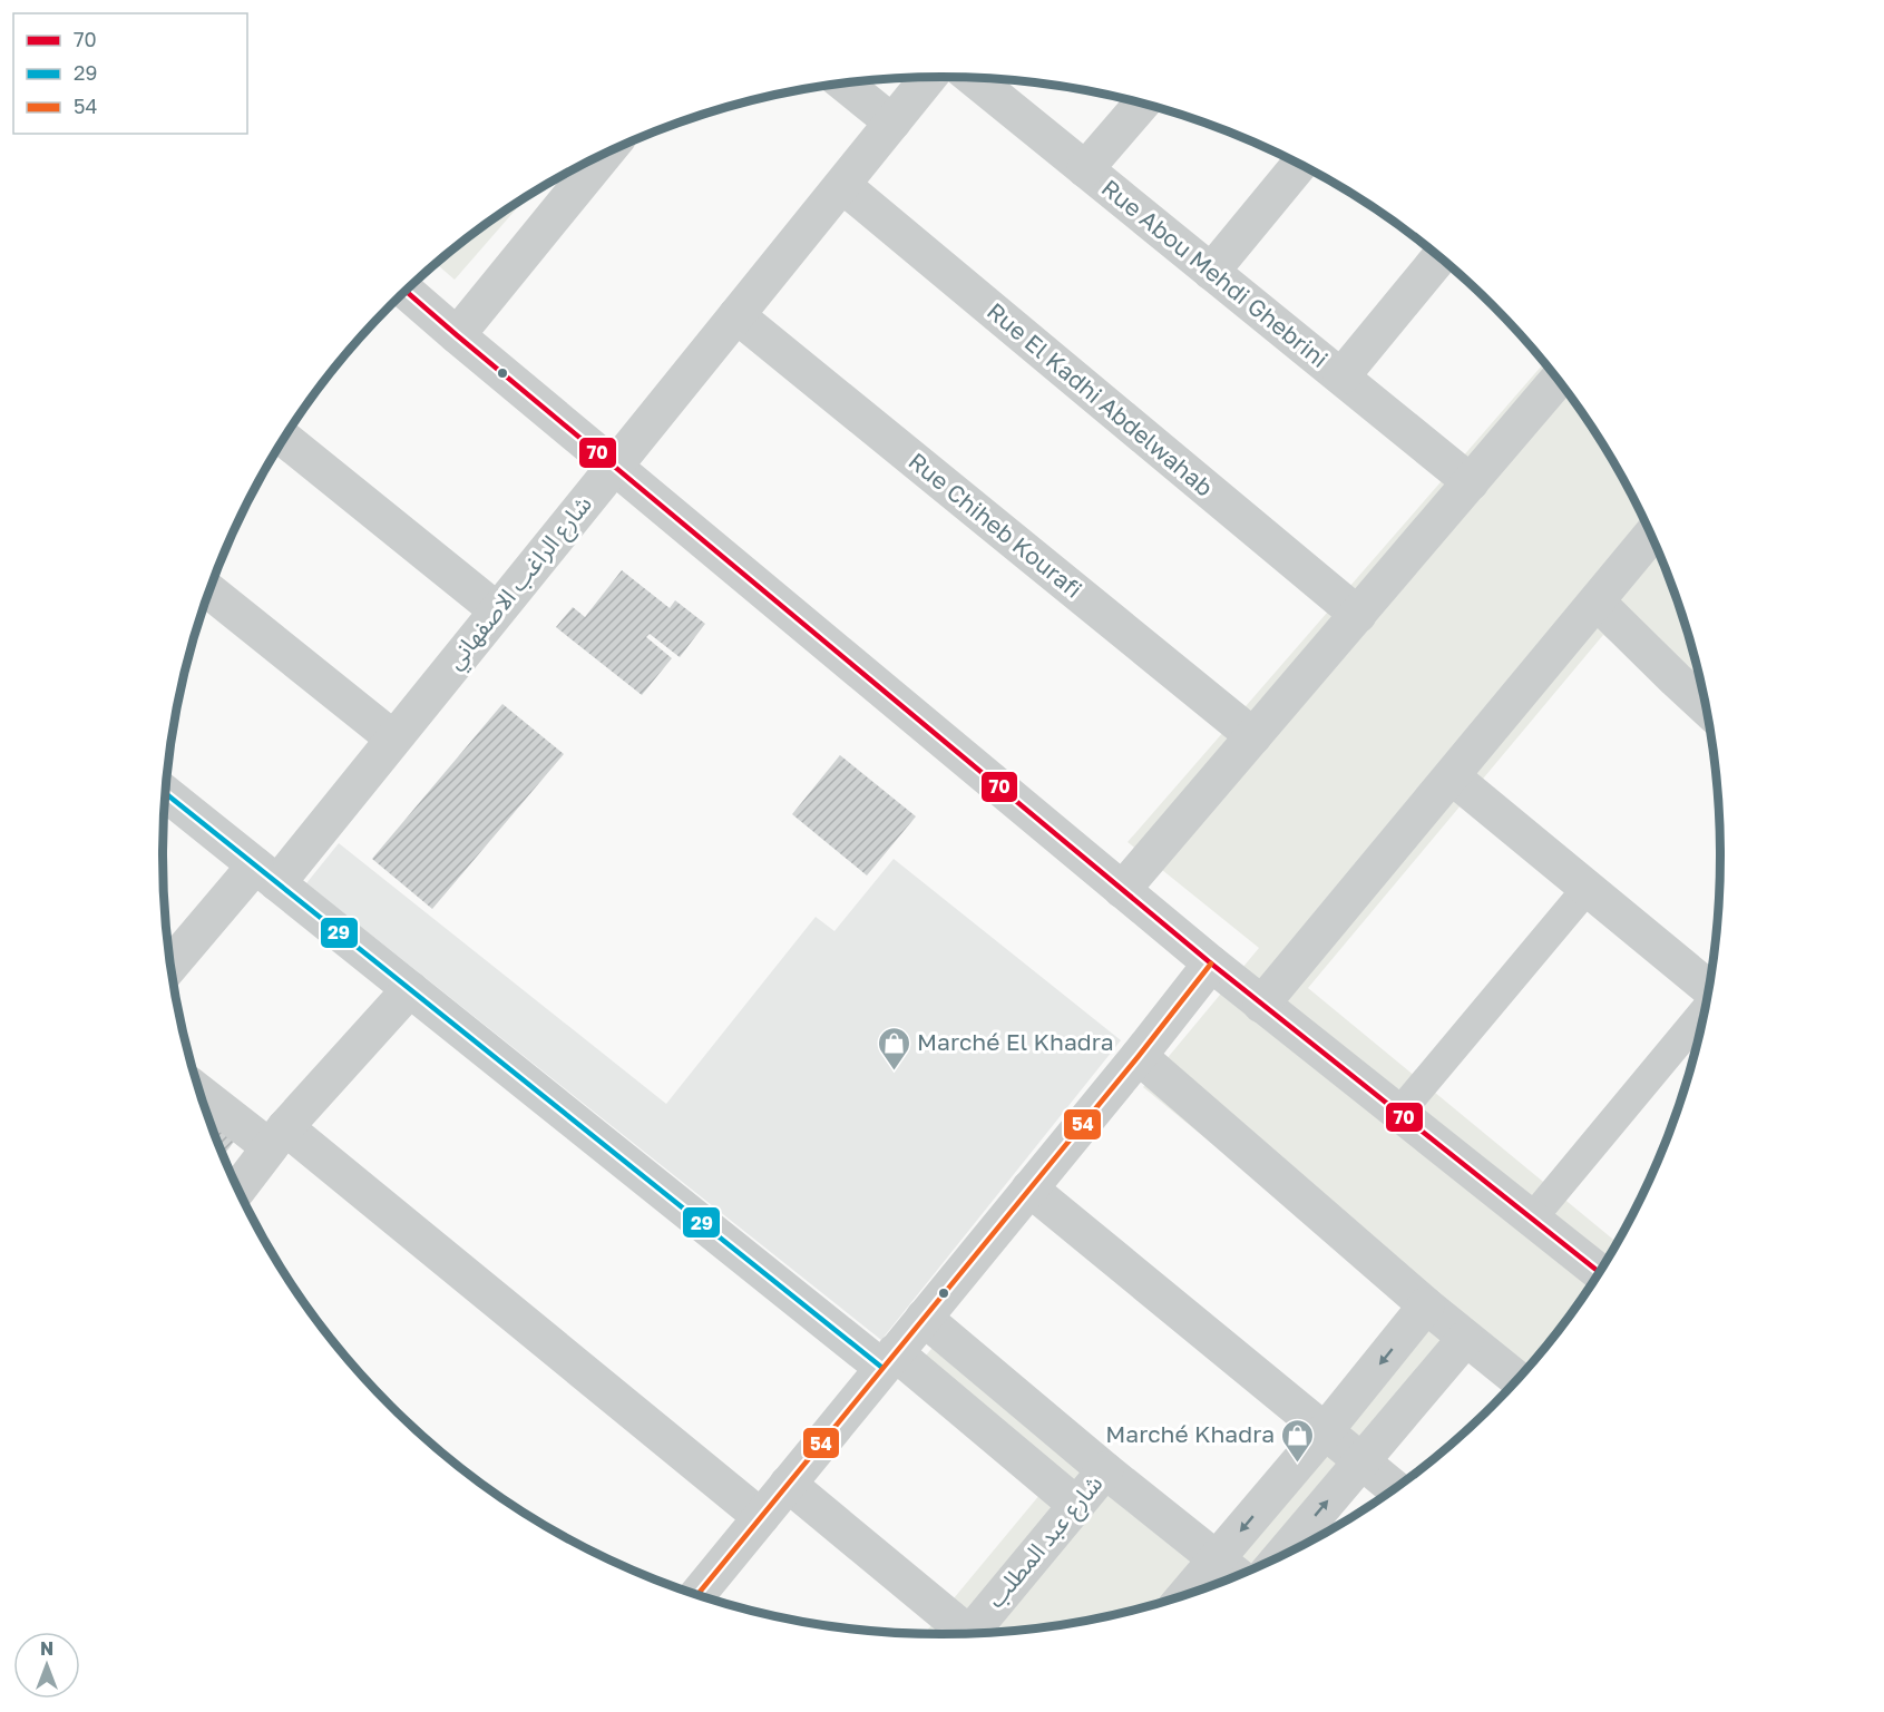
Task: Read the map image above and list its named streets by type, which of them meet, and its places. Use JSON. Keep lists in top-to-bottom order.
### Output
{
  "streets": {
    "street": [
      "Rue Abou Mehdi Ghebrini",
      "Rue El Kadhi Abdelwahab",
      "Rue Chiheb Kourafi",
      "شارع الراغب الاصفهاني",
      "شارع عبد المطلب"
    ]
  },
  "crossings": [
    ["Rue El Kadhi Abdelwahab", "شارع الراغب الاصفهاني"],
    ["Rue Chiheb Kourafi", "شارع الراغب الاصفهاني"]
  ],
  "places": {
    "shop": ["Marché El Khadra", "Marché Khadra"]
  },
  "lines": ["transit line 70", "transit line 29", "transit line 54"],
  "legend": ["70", "29", "54"],
  "north": "top"
}
